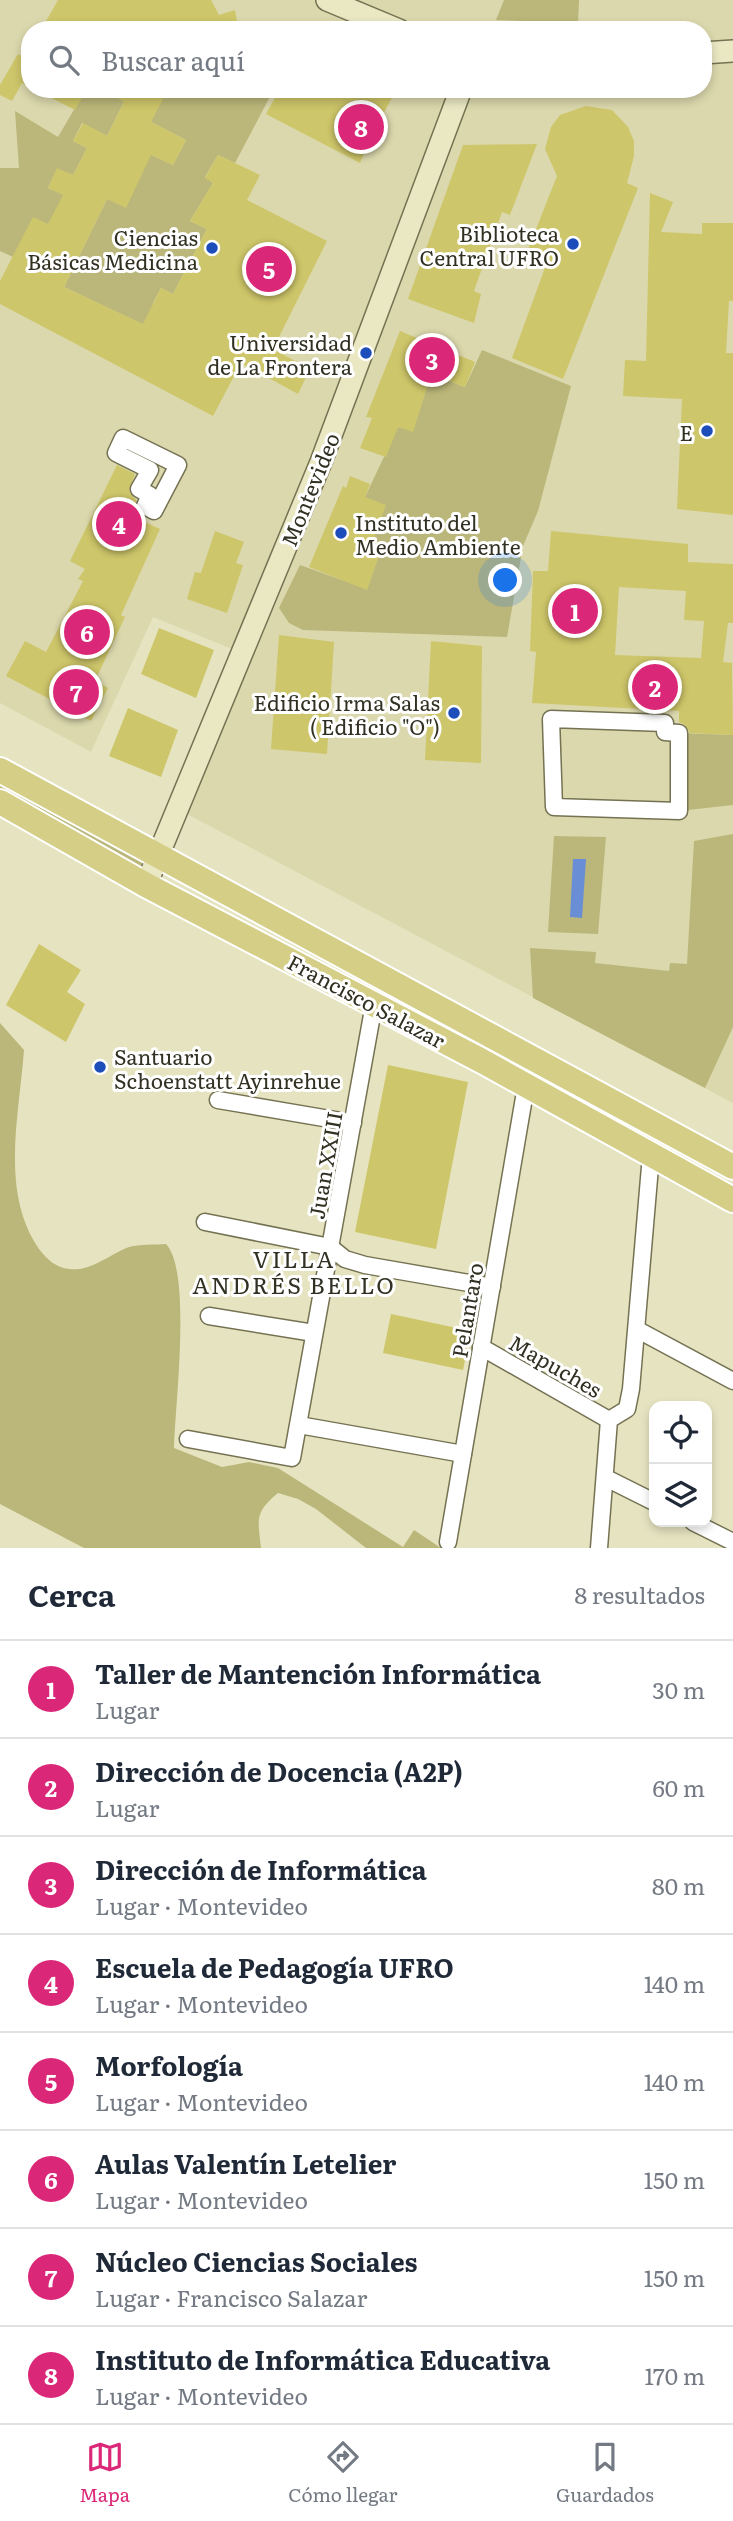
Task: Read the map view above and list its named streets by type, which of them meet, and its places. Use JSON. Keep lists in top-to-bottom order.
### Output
{
  "streets": {
    "main road": ["Francisco Salazar"],
    "street": [
      "Montevideo",
      "Juan XXIII",
      "Pelantaro",
      "Mapuches"
    ]
  },
  "crossings": [
    ["Montevideo", "Francisco Salazar"],
    ["Francisco Salazar", "Juan XXIII"],
    ["Francisco Salazar", "Pelantaro"],
    ["Pelantaro", "Mapuches"]
  ],
  "districts": ["VILLA ANDRÉS BELLO"],
  "places": [
    "Biblioteca Central UFRO",
    "Ciencias Básicas Medicina",
    "Universidad de La Frontera",
    "E",
    "Instituto del Medio Ambiente",
    "Edificio Irma Salas ( Edificio \"O\")",
    "Santuario Schoenstatt Ayinrehue"
  ],
  "page": {
    "search": "Buscar aquí",
    "pins": [
      "8",
      "5",
      "3",
      "4",
      "1",
      "6",
      "2",
      "7"
    ],
    "heading": ["Cerca", "8 resultados"],
    "list": [
      {
        "mark": "1",
        "name": "Taller de Mantención Informática",
        "note": "Lugar",
        "value": "30 m"
      },
      {
        "mark": "2",
        "name": "Dirección de Docencia (A2P)",
        "note": "Lugar",
        "value": "60 m"
      },
      {
        "mark": "3",
        "name": "Dirección de Informática",
        "note": "Lugar · Montevideo",
        "value": "80 m"
      },
      {
        "mark": "4",
        "name": "Escuela de Pedagogía UFRO",
        "note": "Lugar · Montevideo",
        "value": "140 m"
      },
      {
        "mark": "5",
        "name": "Morfología",
        "note": "Lugar · Montevideo",
        "value": "140 m"
      },
      {
        "mark": "6",
        "name": "Aulas Valentín Letelier",
        "note": "Lugar · Montevideo",
        "value": "150 m"
      },
      {
        "mark": "7",
        "name": "Núcleo Ciencias Sociales",
        "note": "Lugar · Francisco Salazar",
        "value": "150 m"
      },
      {
        "mark": "8",
        "name": "Instituto de Informática Educativa",
        "note": "Lugar · Montevideo",
        "value": "170 m"
      }
    ],
    "nav": ["Mapa", "Cómo llegar", "Guardados"]
  }
}
